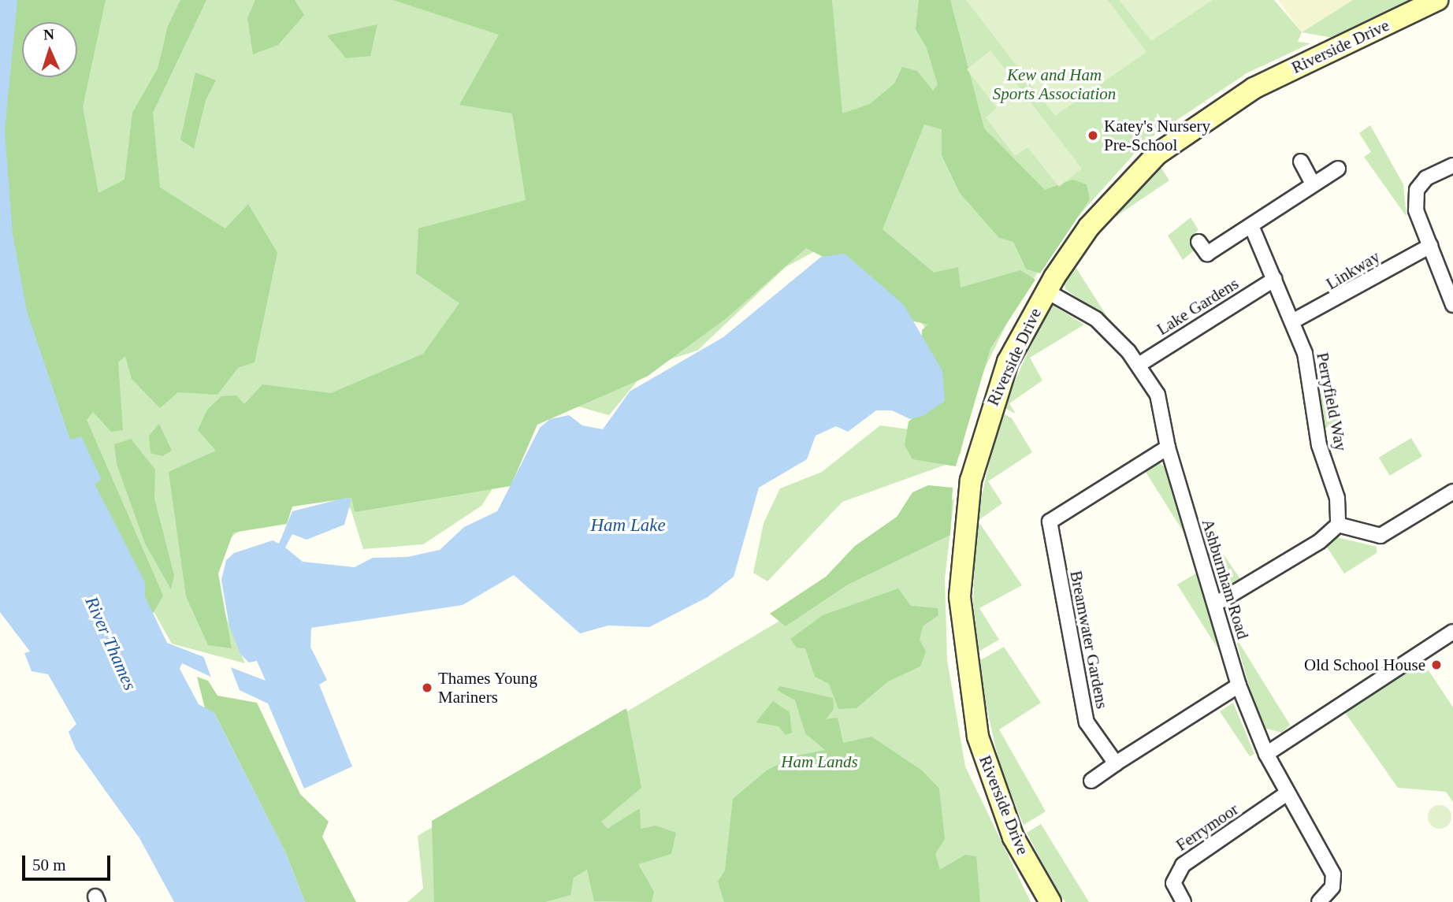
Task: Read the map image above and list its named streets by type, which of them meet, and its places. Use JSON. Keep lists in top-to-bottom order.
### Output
{
  "streets": {
    "street": [
      "Riverside Drive",
      "Linkway",
      "Lake Gardens",
      "Perryfield Way",
      "Ashburnham Road",
      "Breamwater Gardens",
      "Ferrymoor"
    ]
  },
  "crossings": [
    ["Riverside Drive", "Ashburnham Road"],
    ["Linkway", "Perryfield Way"],
    ["Lake Gardens", "Perryfield Way"],
    ["Lake Gardens", "Ashburnham Road"],
    ["Ashburnham Road", "Breamwater Gardens"],
    ["Ashburnham Road", "Ferrymoor"]
  ],
  "water": ["Ham Lake", "River Thames"],
  "parks": ["Kew and Ham Sports Association", "Ham Lands"],
  "places": ["Katey's Nursery Pre-School", "Old School House", "Thames Young Mariners"],
  "scale_bar": "50 m",
  "north": "top"
}
